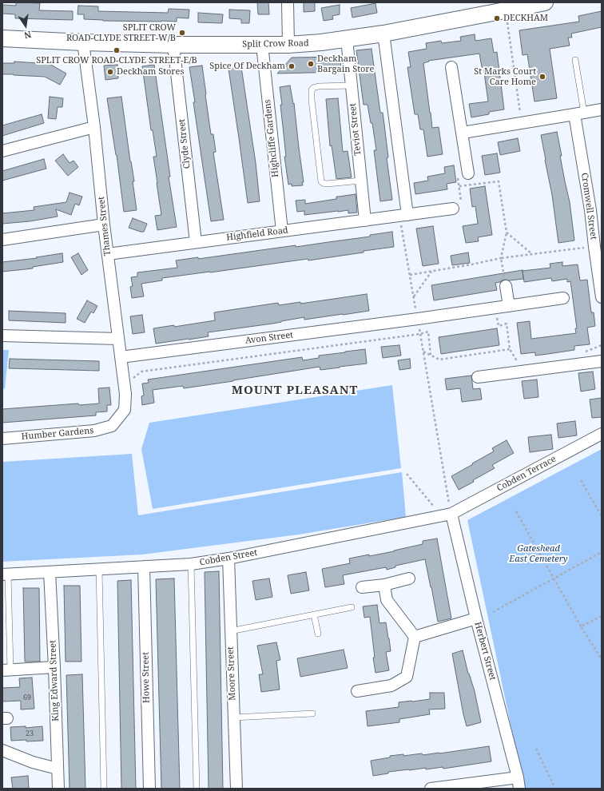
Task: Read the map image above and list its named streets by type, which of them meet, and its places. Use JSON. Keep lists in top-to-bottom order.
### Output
{
  "streets": {
    "street": [
      "Split Crow Road",
      "Teviot Street",
      "Highcliffe Gardens",
      "Clyde Street",
      "Cromwell Street",
      "Thames Street",
      "Highfield Road",
      "Avon Street",
      "Humber Gardens",
      "Cobden Terrace",
      "Cobden Street",
      "Herbert Street",
      "Moore Street",
      "Howe Street",
      "King Edward Street"
    ]
  },
  "crossings": [
    ["Split Crow Road", "Teviot Street"],
    ["Split Crow Road", "Highcliffe Gardens"],
    ["Split Crow Road", "Clyde Street"],
    ["Split Crow Road", "Thames Street"],
    ["Teviot Street", "Highfield Road"],
    ["Highcliffe Gardens", "Highfield Road"],
    ["Clyde Street", "Highfield Road"],
    ["Thames Street", "Highfield Road"],
    ["Thames Street", "Avon Street"],
    ["Thames Street", "Humber Gardens"],
    ["Cobden Terrace", "Cobden Street"],
    ["Cobden Terrace", "Herbert Street"],
    ["Cobden Street", "Herbert Street"],
    ["Cobden Street", "Moore Street"],
    ["Cobden Street", "Howe Street"],
    ["Cobden Street", "King Edward Street"]
  ],
  "districts": ["MOUNT PLEASANT"],
  "parks": ["Gateshead East Cemetery"],
  "places": [
    "DECKHAM",
    "SPLIT CROW ROAD-CLYDE STREET-W/B",
    "SPLIT CROW ROAD-CLYDE STREET-E/B",
    "Deckham Bargain Store",
    "Spice Of Deckham",
    "Deckham Stores",
    "St Marks Court Care Home"
  ],
  "house_numbers": ["69", "23"],
  "north": "bottom"
}
